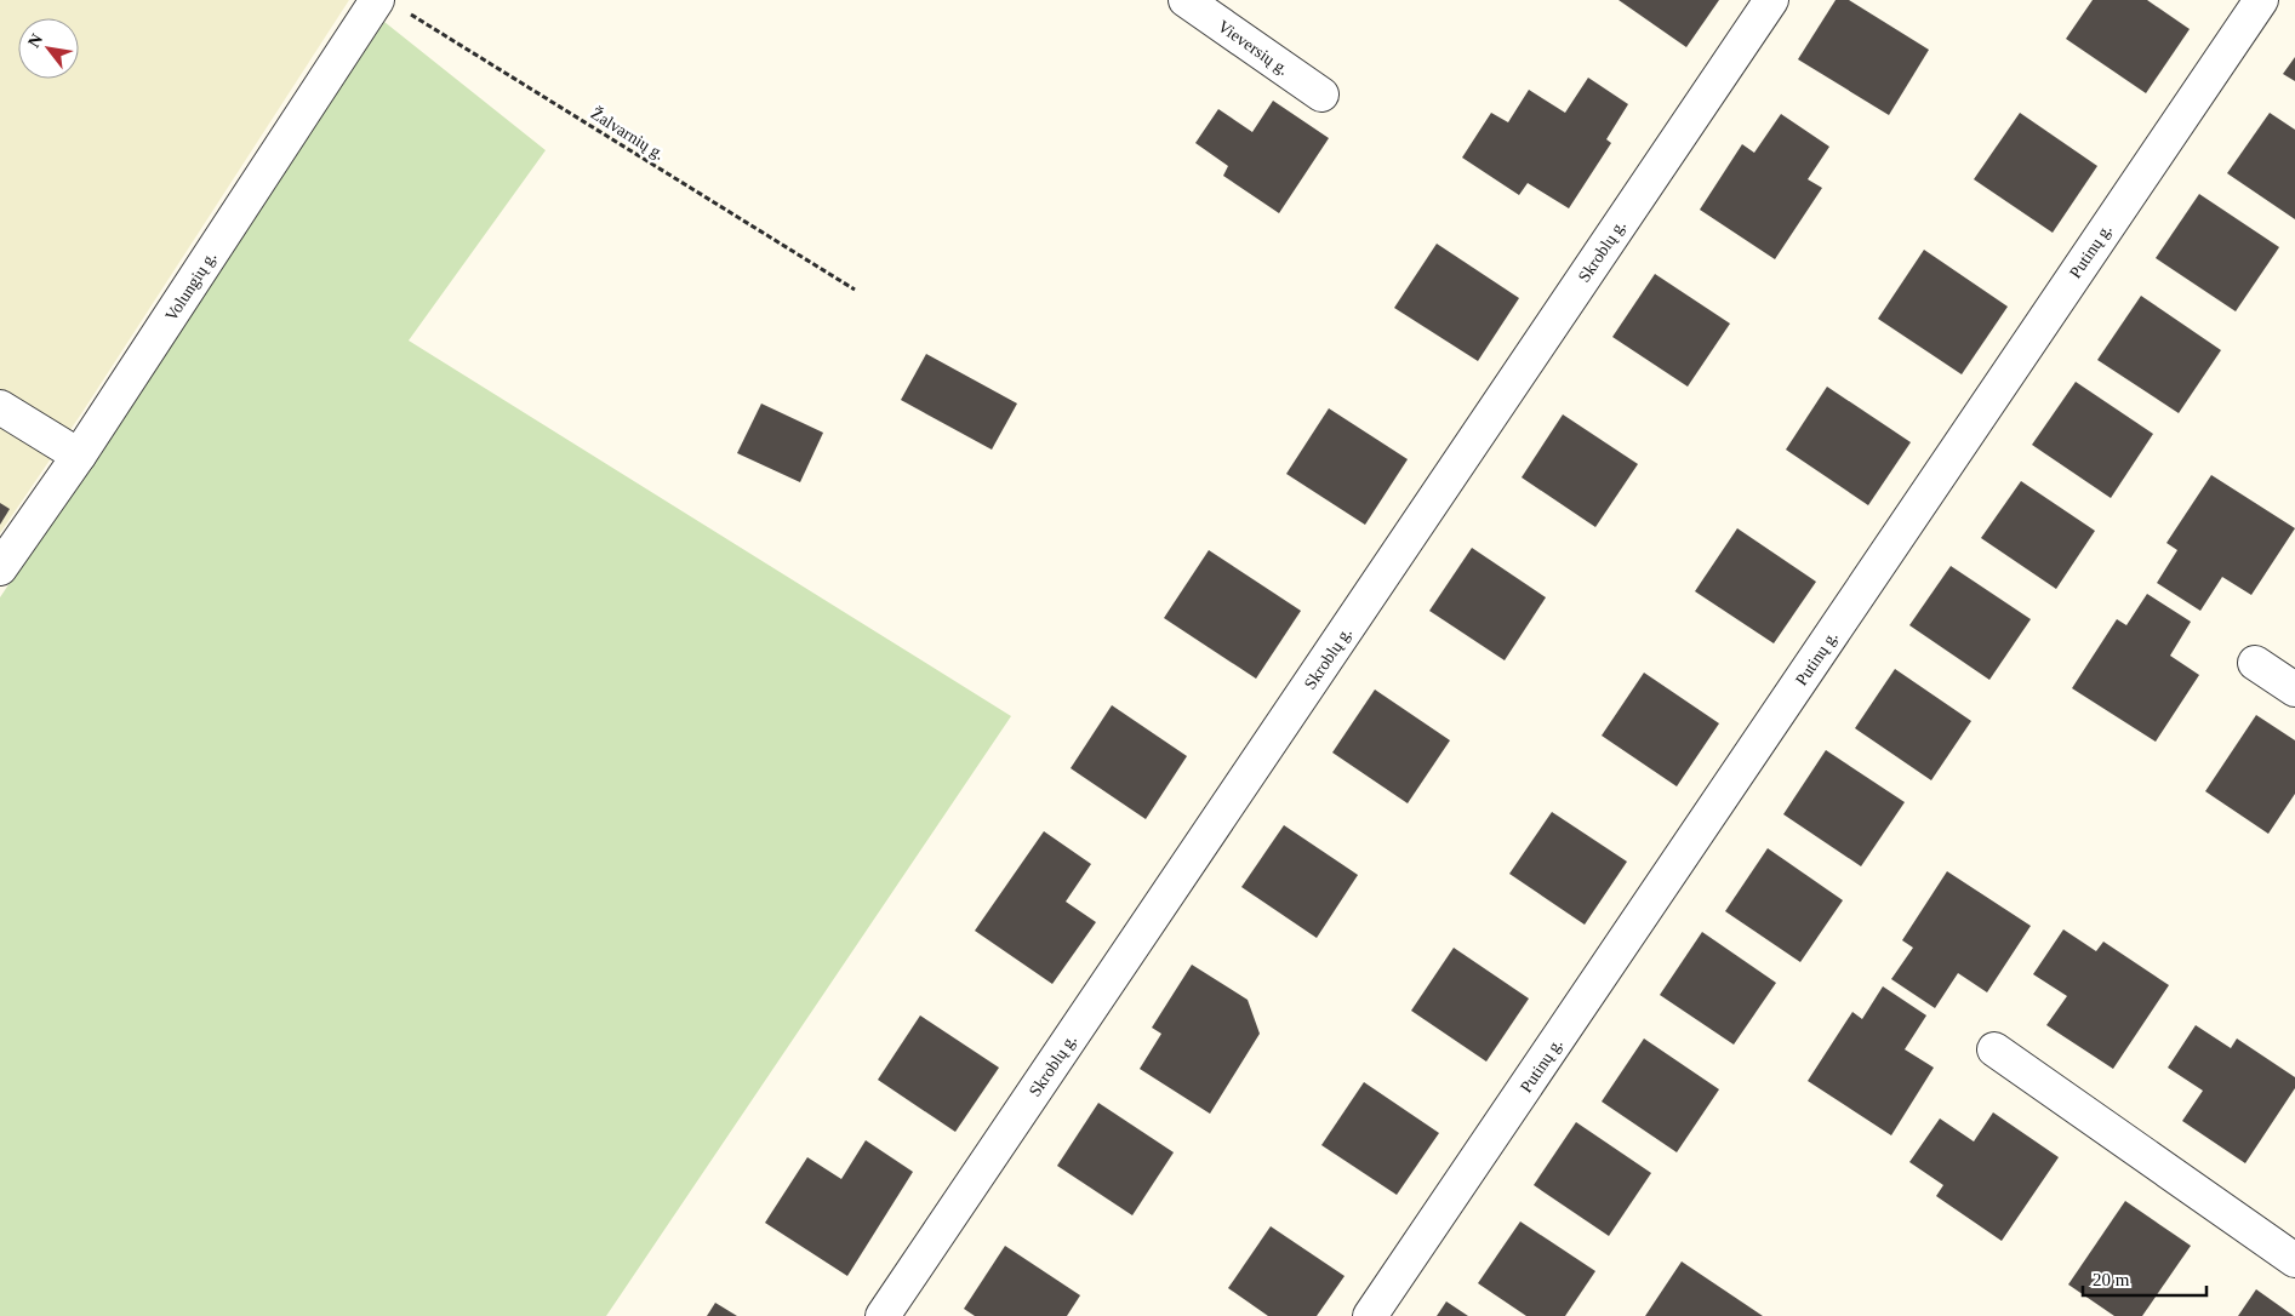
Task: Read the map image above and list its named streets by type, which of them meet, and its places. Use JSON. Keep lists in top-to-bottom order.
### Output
{
  "streets": {
    "street": [
      "Vieversių g.",
      "Skroblų g.",
      "Putinų g.",
      "Volungių g."
    ],
    "path": ["Žalvarnių g."]
  },
  "scale_bar": "20 m",
  "north": "top left"
}
